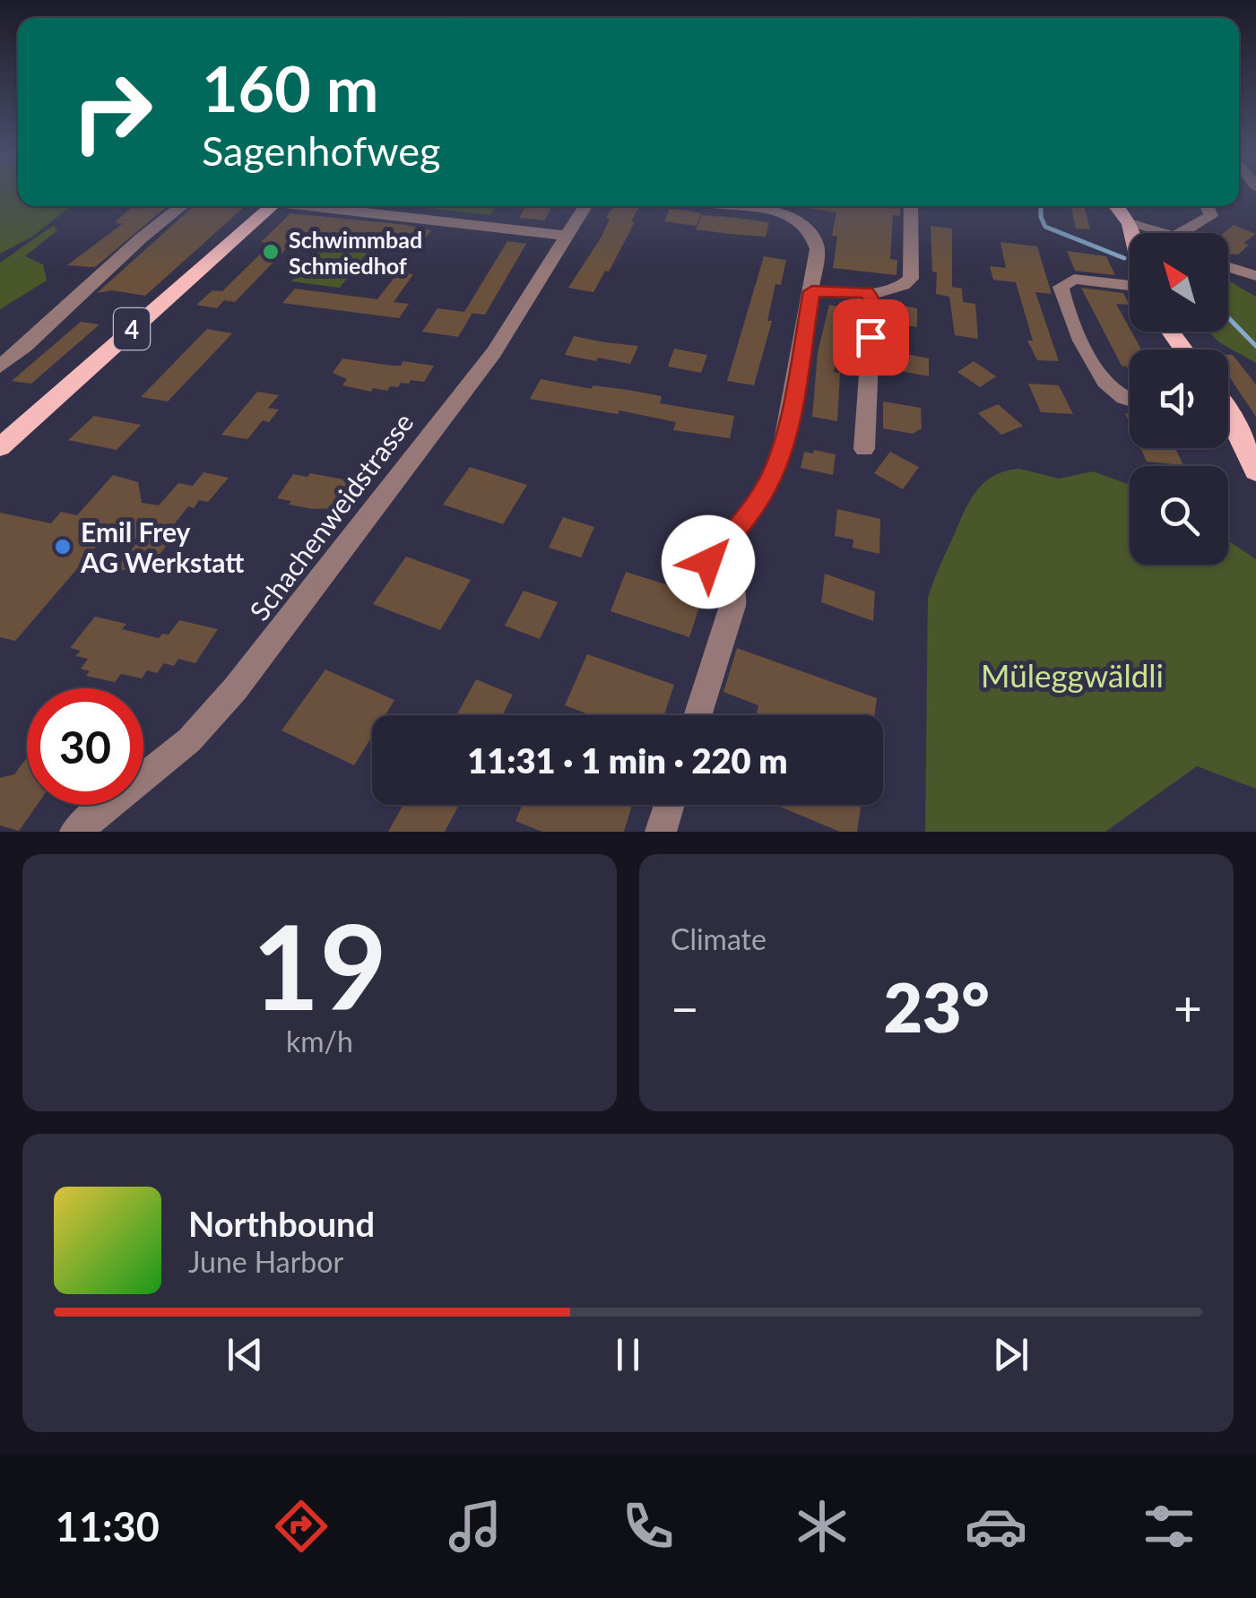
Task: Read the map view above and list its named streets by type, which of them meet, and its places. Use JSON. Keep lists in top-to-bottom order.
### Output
{
  "streets": {
    "main road": ["4"],
    "street": ["Schachenweidstrasse"]
  },
  "parks": ["Müleggwäldli"],
  "places": ["Schwimmbad Schmiedhof", "Emil Frey AG Werkstatt"],
  "north": "top left",
  "page": {
    "turn": ["160 m", "Sagenhofweg"],
    "limit": "30",
    "trip": "11:31 · 1 min · 220 m",
    "tile": [
      ["19", "km/h"],
      "Climate"
    ],
    "heat": ["−", "23°", "+"],
    "song": ["Northbound", "June Harbor"],
    "tabs": "11:30"
  }
}
